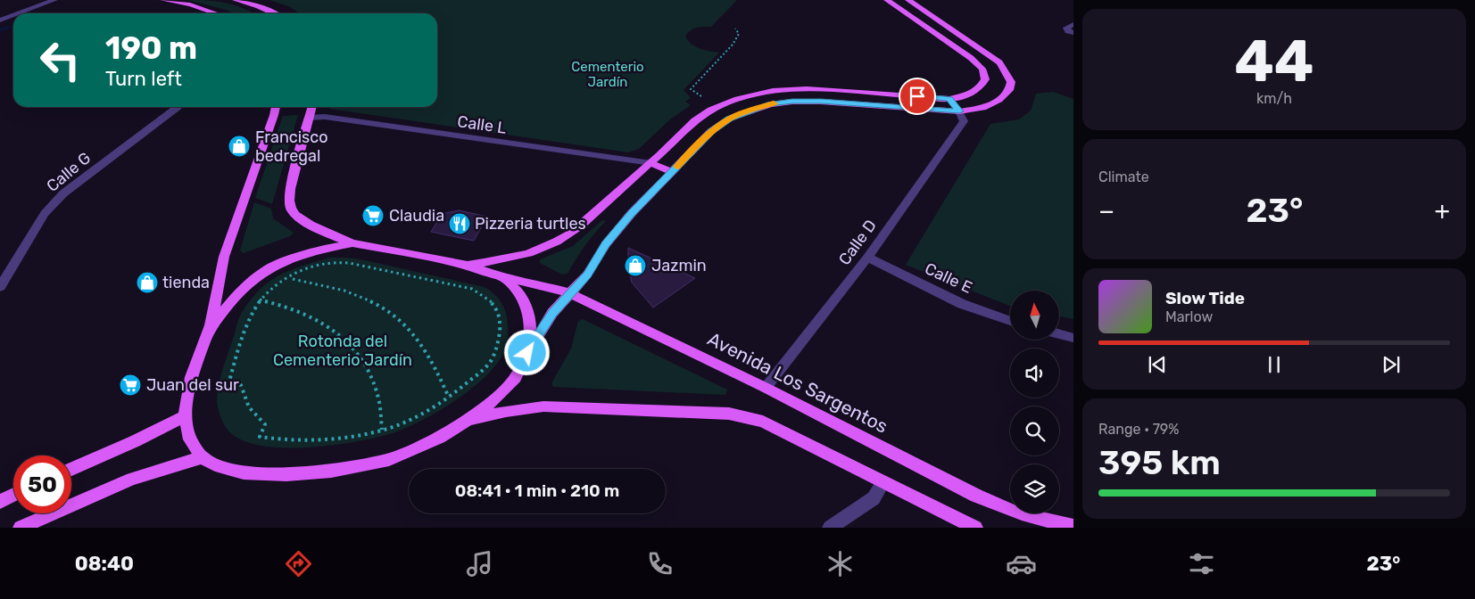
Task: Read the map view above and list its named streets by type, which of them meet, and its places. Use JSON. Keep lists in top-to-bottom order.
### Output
{
  "streets": {
    "main road": ["Avenida Los Sargentos"],
    "street": [
      "Calle L",
      "Calle G",
      "Calle D",
      "Calle E"
    ]
  },
  "crossings": [
    ["Calle D", "Calle E"],
    ["Calle D", "Avenida Los Sargentos"]
  ],
  "parks": ["Cementerio Jardín", "Rotonda del Cementerio Jardín"],
  "places": {
    "shop": ["Francisco bedregal", "Jazmin", "tienda"],
    "supermarket": ["Claudia", "Juan del sur"],
    "restaurant": ["Pizzeria turtles"]
  },
  "north": "top",
  "page": {
    "tile": [
      ["44", "km/h"],
      "Climate",
      ["Range · 79%", "395 km"]
    ],
    "turn": ["190 m", "Turn left"],
    "heat": ["−", "23°", "+"],
    "song": ["Slow Tide", "Marlow"],
    "limit": "50",
    "trip": "08:41 · 1 min · 210 m",
    "tabs": ["08:40", "23°"]
  }
}
